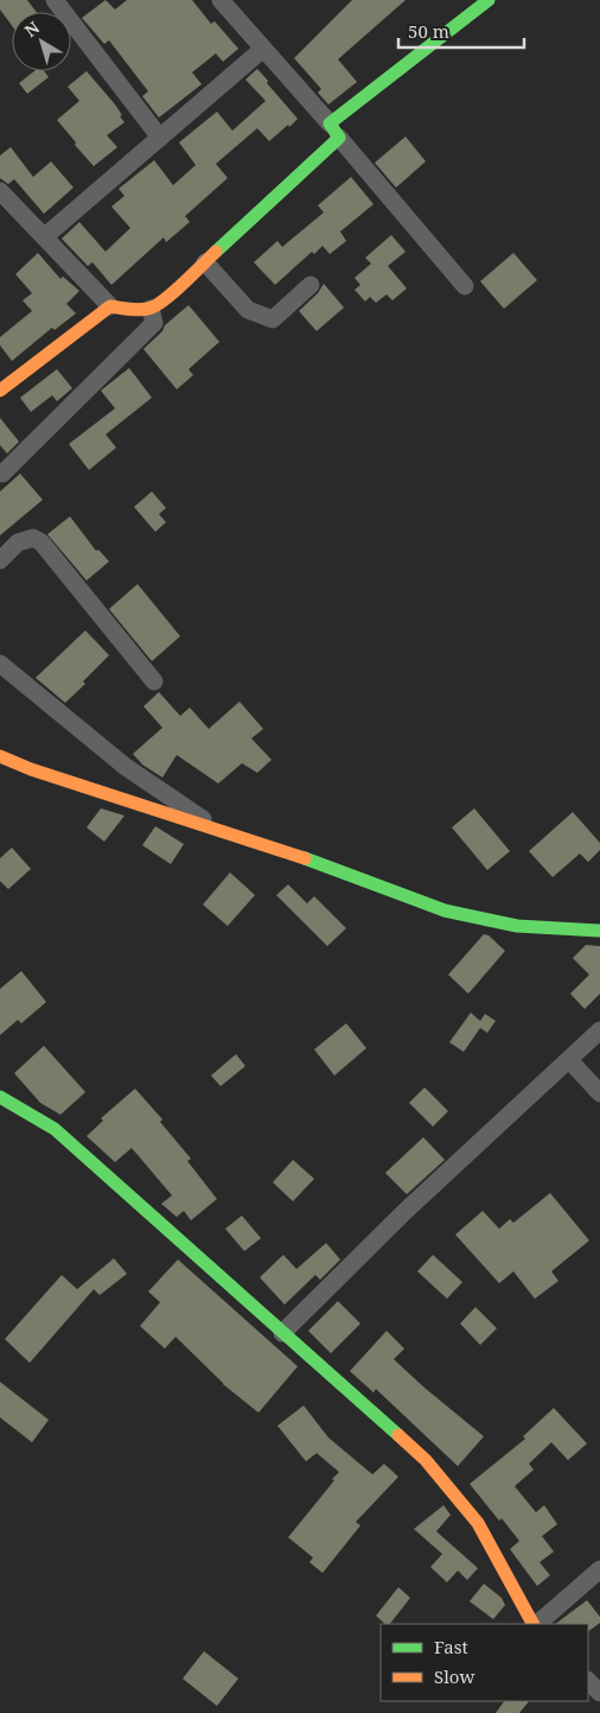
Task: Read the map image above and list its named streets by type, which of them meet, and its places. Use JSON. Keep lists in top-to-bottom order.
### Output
{
  "legend": ["Fast", "Slow"],
  "scale_bar": "50 m",
  "north": "top left"
}
